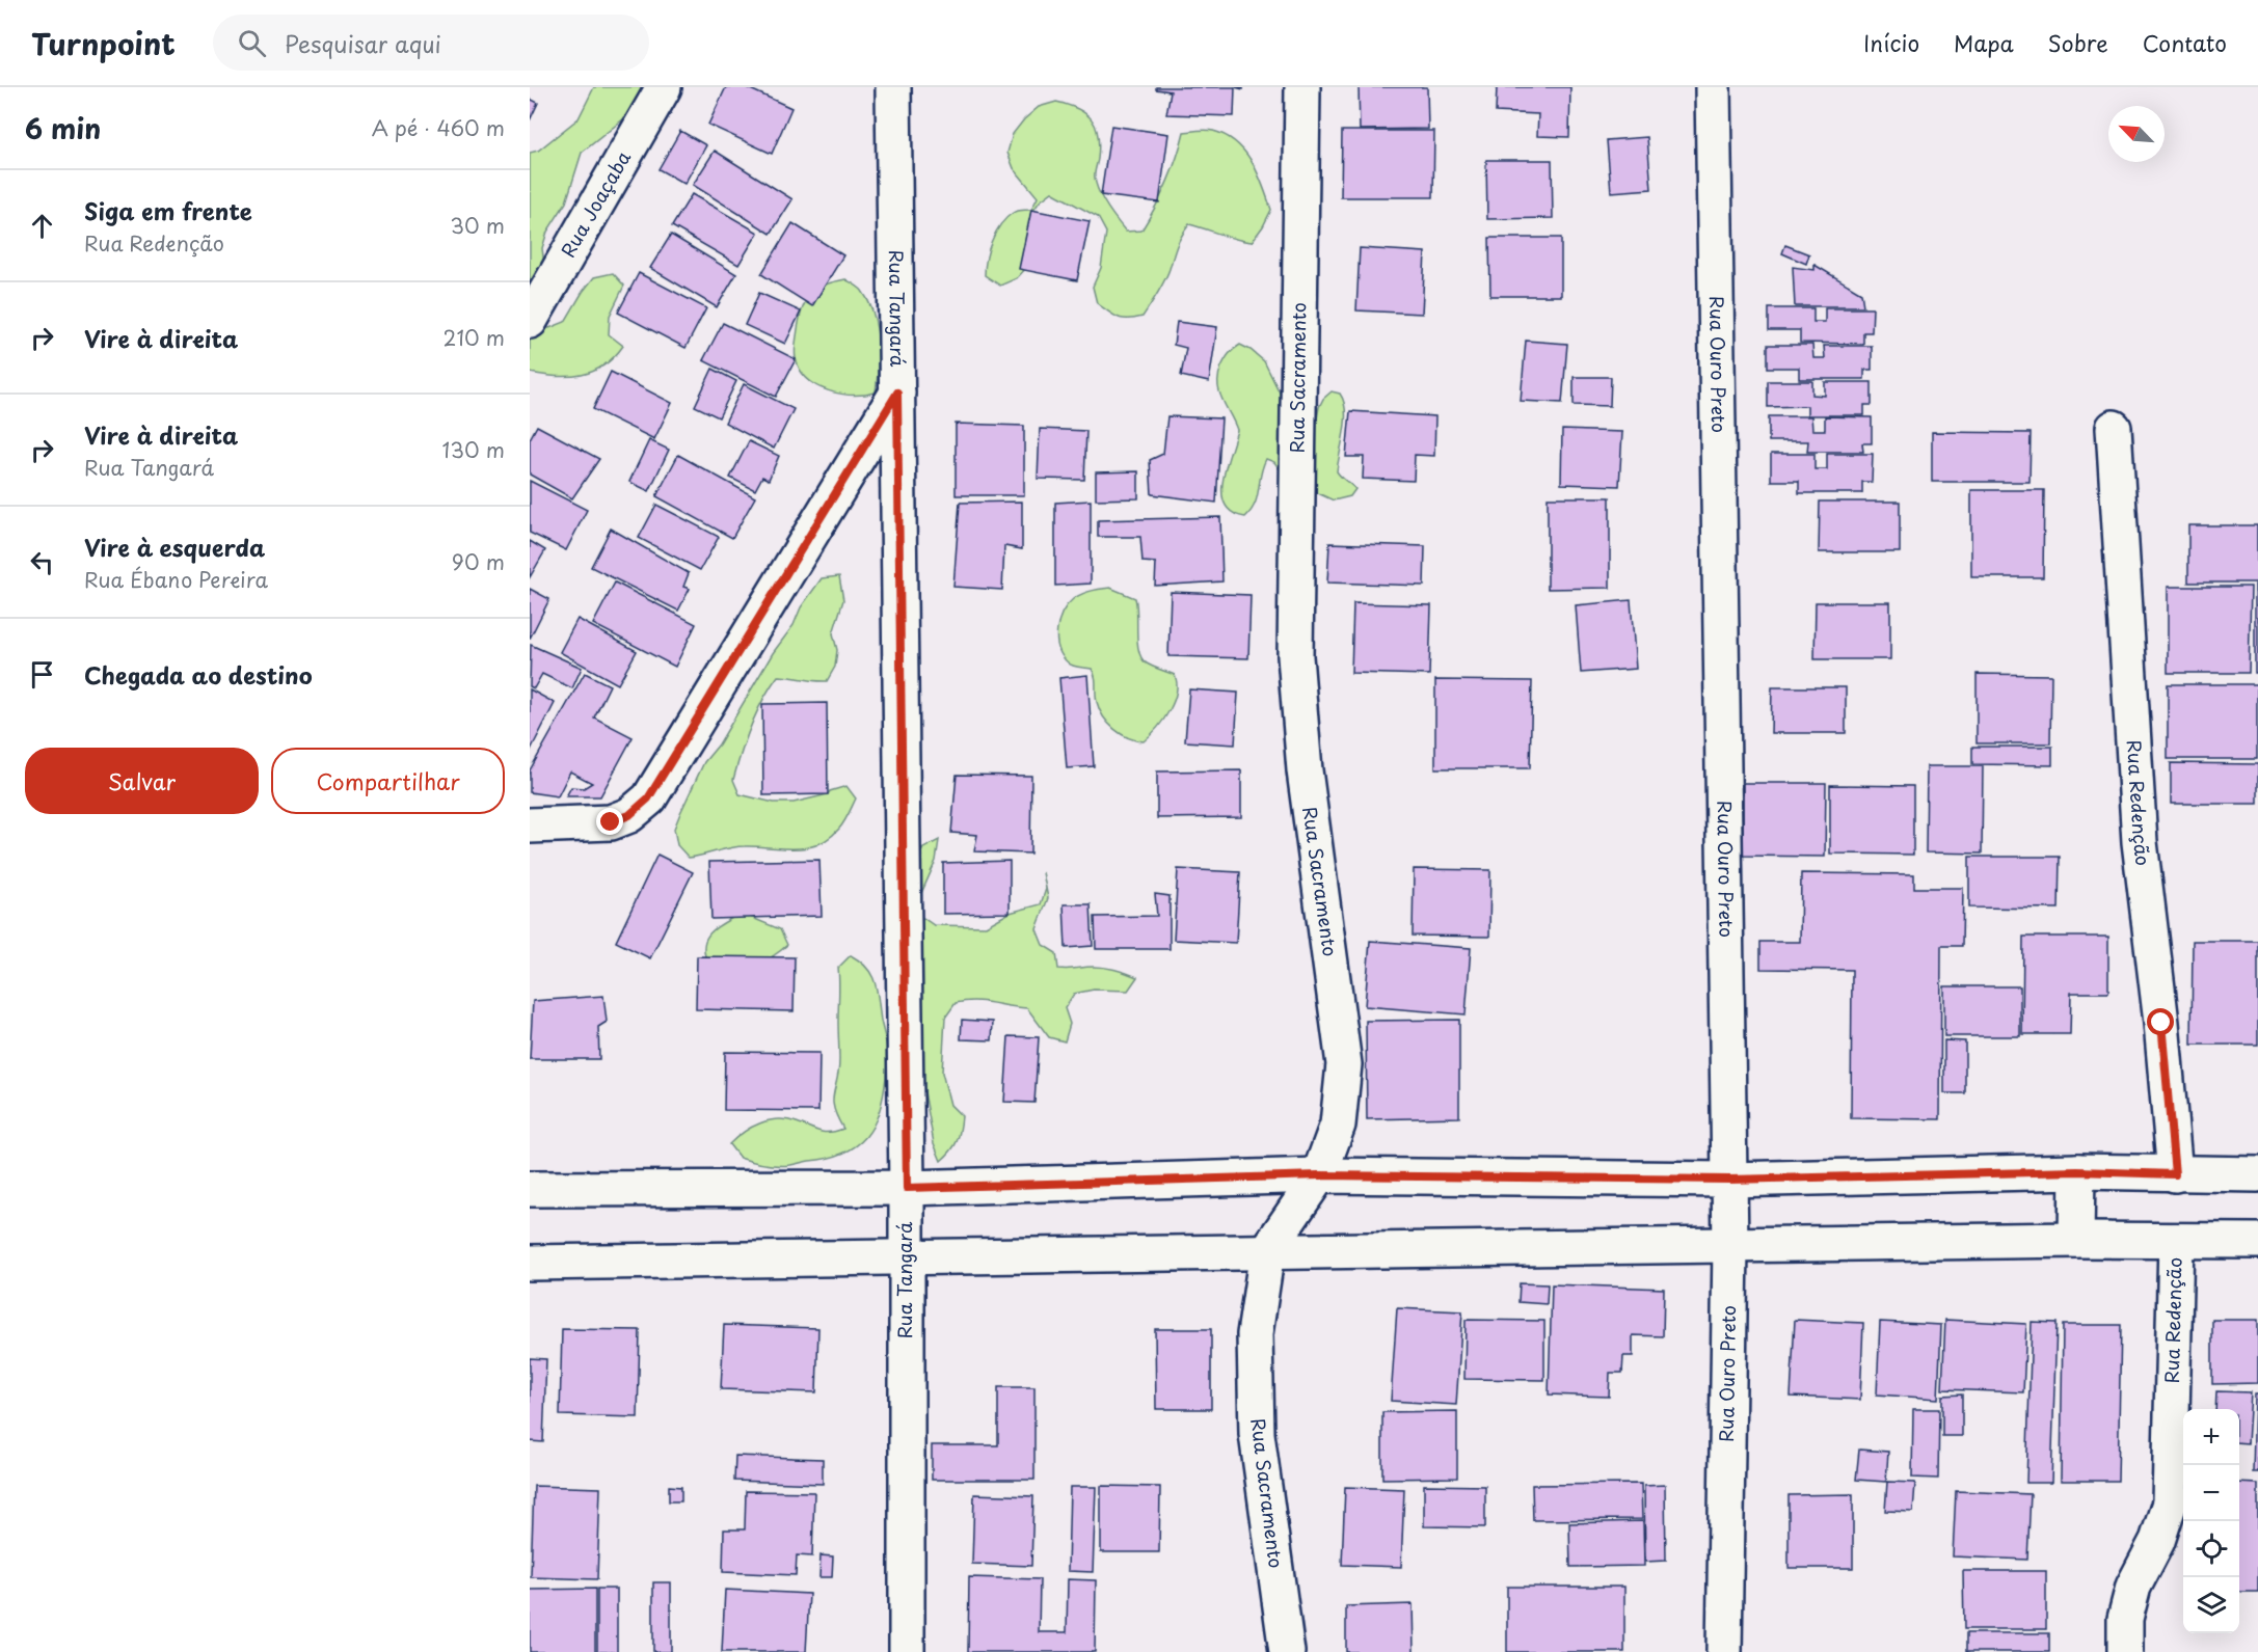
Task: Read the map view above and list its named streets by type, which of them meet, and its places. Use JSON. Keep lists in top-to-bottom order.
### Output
{
  "streets": {
    "street": [
      "Rua Joaçaba",
      "Rua Tangará",
      "Rua Ouro Preto",
      "Rua Sacramento",
      "Rua Redenção"
    ]
  },
  "north": "top left",
  "page": {
    "header": "Turnpoint",
    "search": "Pesquisar aqui",
    "nav": [
      "Início",
      "Mapa",
      "Sobre",
      "Contato"
    ],
    "heading": ["6 min", "A pé · 460 m"],
    "list": [
      ["Siga em frente", "Rua Redenção", "30 m"],
      ["Vire à direita", "210 m"],
      ["Vire à direita", "Rua Tangará", "130 m"],
      ["Vire à esquerda", "Rua Ébano Pereira", "90 m"],
      "Chegada ao destino"
    ],
    "buttons": ["Salvar", "Compartilhar"],
    "map_buttons": ["+", "−"]
  }
}
